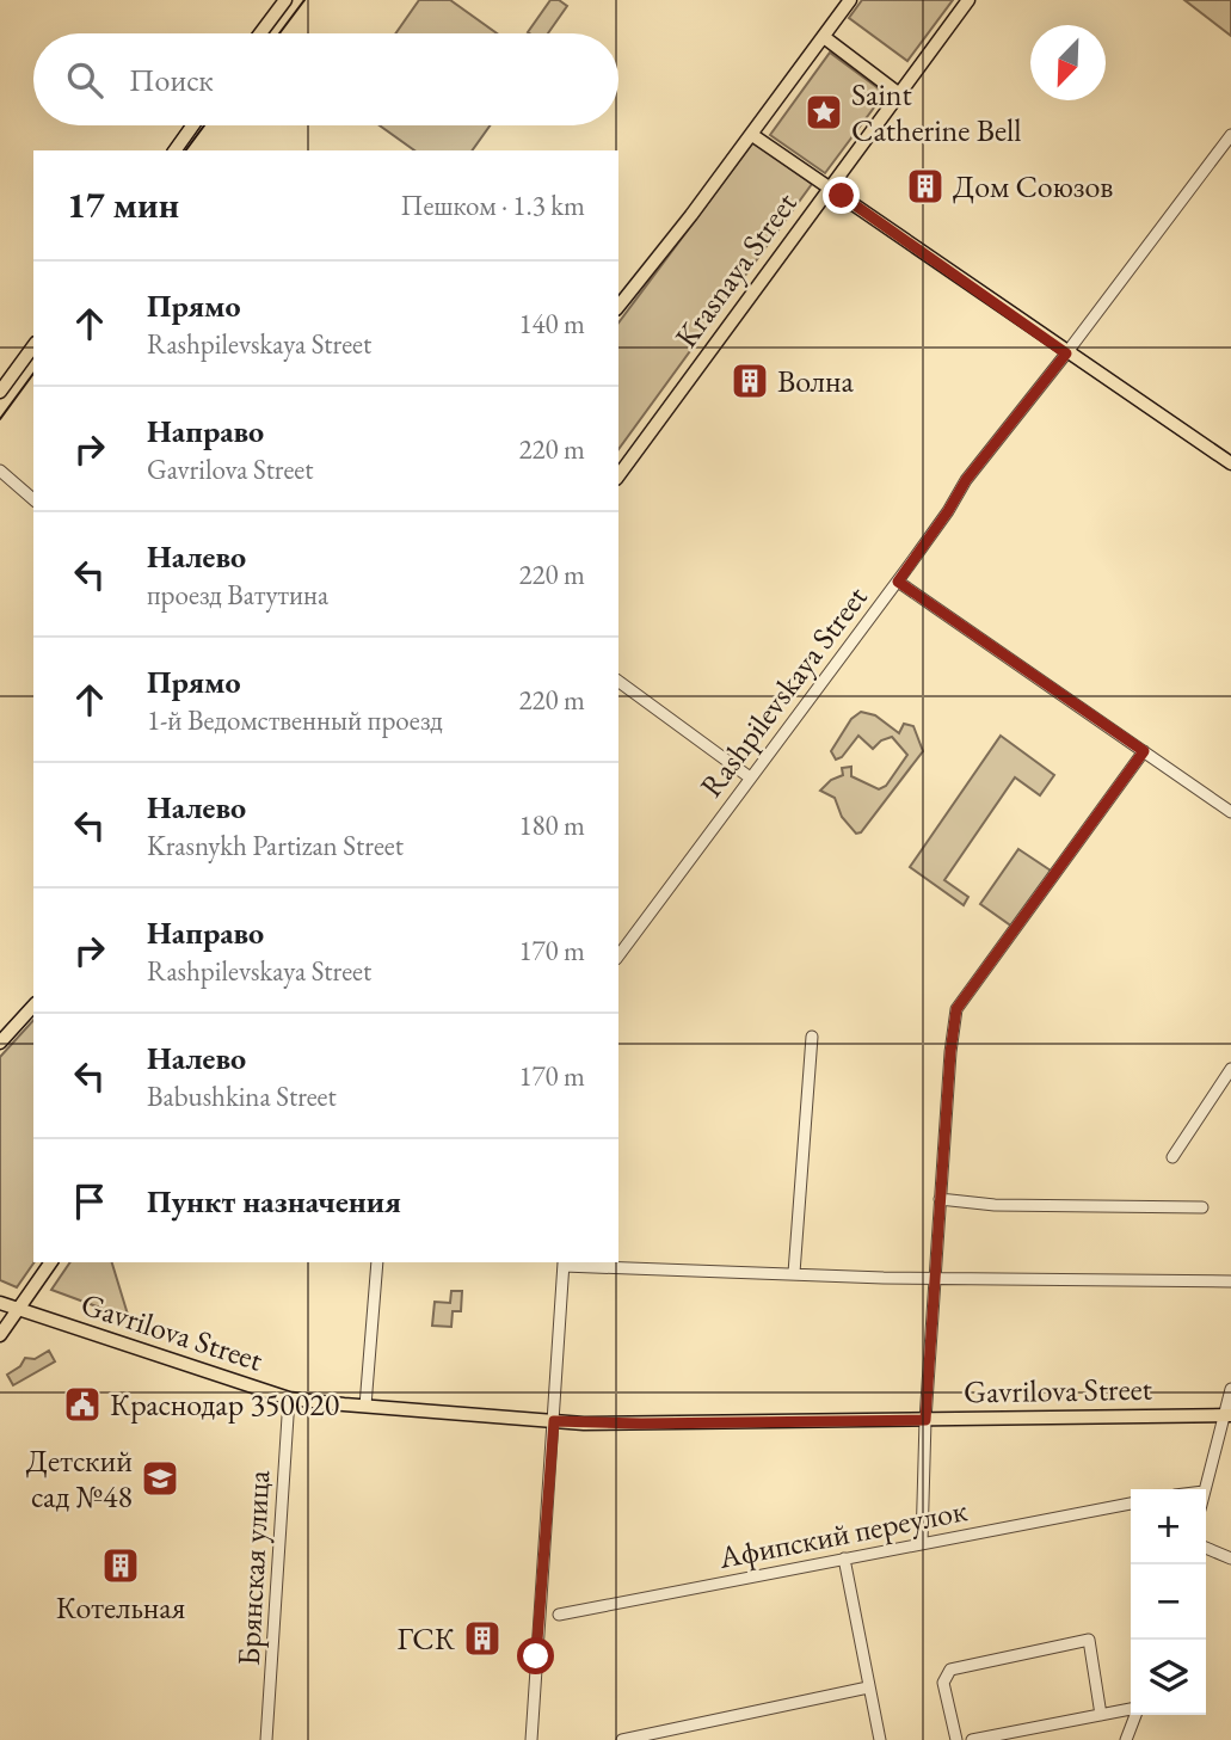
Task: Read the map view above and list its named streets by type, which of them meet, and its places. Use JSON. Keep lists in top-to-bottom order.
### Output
{
  "streets": {
    "main road": ["Krasnaya Street", "Gavrilova Street"],
    "street": ["Rashpilevskaya Street", "Афипский переулок", "Брянская улица"]
  },
  "crossings": [
    ["Gavrilova Street", "Брянская улица"]
  ],
  "places": {
    "place": ["Saint Catherine Bell"],
    "building": [
      "Дом Союзов",
      "Волна",
      "Котельная",
      "ГСК"
    ],
    "public building": ["Краснодар 350020"],
    "school or university": ["Детский сад №48"]
  },
  "north": "bottom left",
  "page": {
    "search": "Поиск",
    "heading": ["17 мин", "Пешком · 1.3 km"],
    "list": [
      ["Прямо", "Rashpilevskaya Street", "140 m"],
      ["Направо", "Gavrilova Street", "220 m"],
      ["Налево", "проезд Ватутина", "220 m"],
      ["Прямо", "1-й Ведомственный проезд", "220 m"],
      ["Налево", "Krasnykh Partizan Street", "180 m"],
      ["Направо", "Rashpilevskaya Street", "170 m"],
      ["Налево", "Babushkina Street", "170 m"],
      "Пункт назначения"
    ],
    "map_buttons": ["+", "−"]
  }
}
